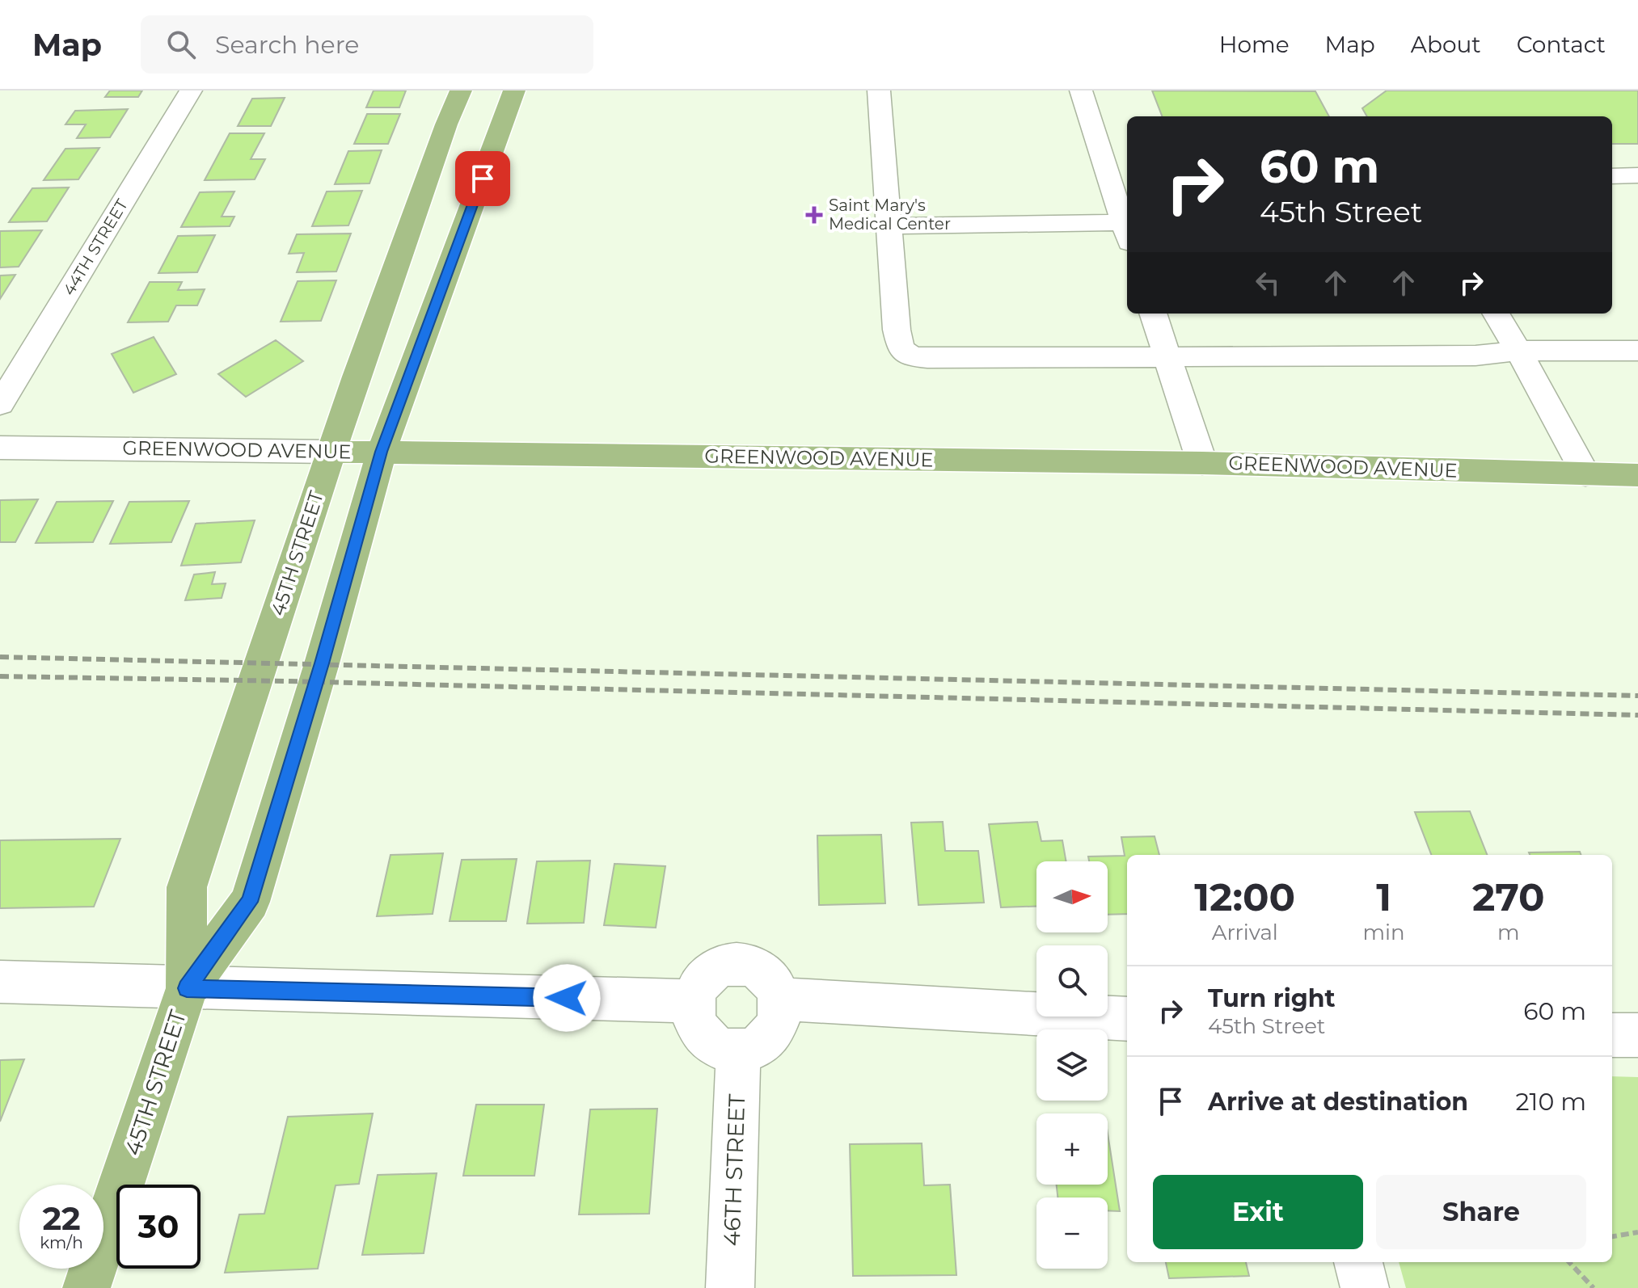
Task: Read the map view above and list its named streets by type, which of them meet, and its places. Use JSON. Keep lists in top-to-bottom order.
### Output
{
  "streets": {
    "main road": ["GREENWOOD AVENUE", "45TH STREET"],
    "street": ["44TH STREET", "46TH STREET"]
  },
  "crossings": [
    ["GREENWOOD AVENUE", "45TH STREET"]
  ],
  "places": {
    "health": ["Saint Mary's Medical Center"]
  },
  "north": "right",
  "page": {
    "header": "Map",
    "search": "Search here",
    "nav": [
      "Home",
      "Map",
      "About",
      "Contact"
    ],
    "turn": ["60 m", "45th Street"],
    "eta": [
      "12:00",
      "Arrival",
      "1",
      "min",
      "270",
      "m"
    ],
    "map_buttons": ["+", "−"],
    "list": [
      {
        "name": "Turn right",
        "note": "45th Street",
        "value": "60 m"
      },
      {
        "name": "Arrive at destination",
        "value": "210 m"
      }
    ],
    "buttons": ["Exit", "Share"],
    "speed": "22 km/h",
    "limit": "30"
  }
}
